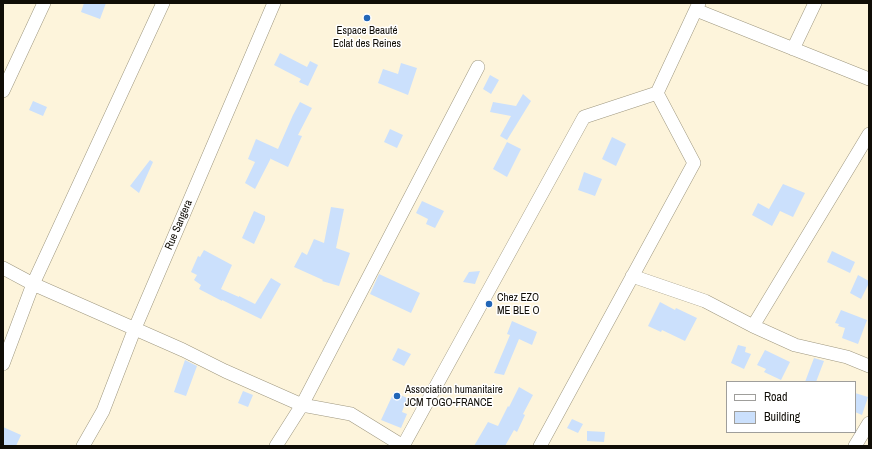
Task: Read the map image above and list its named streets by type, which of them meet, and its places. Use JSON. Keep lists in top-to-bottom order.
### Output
{
  "streets": {
    "street": ["Rue Sangera"]
  },
  "places": ["Espace Beauté Eclat des Reines", "Chez EZO ME BLE O", "Association humanitaire JCM TOGO-FRANCE"],
  "legend": ["Road", "Building"]
}
